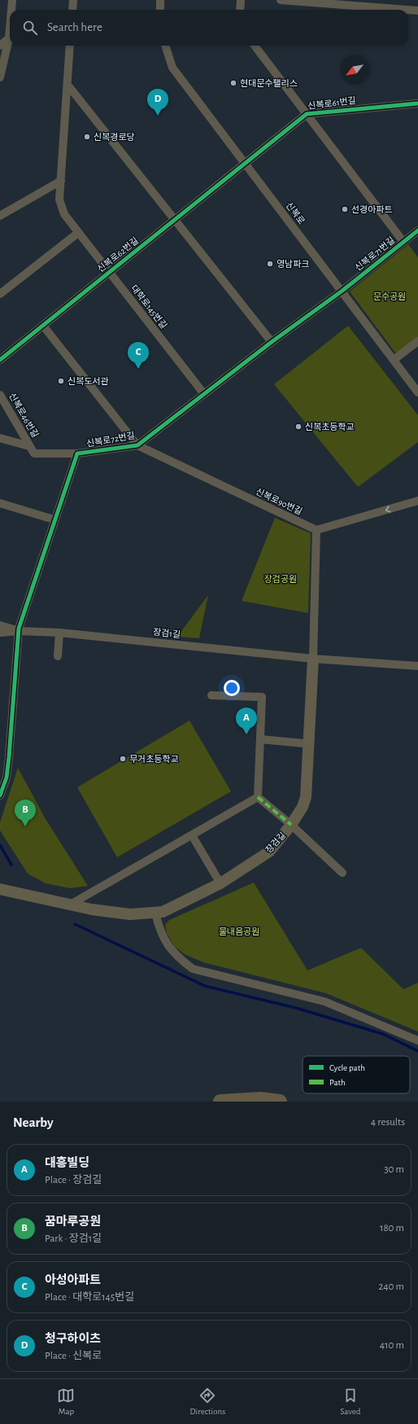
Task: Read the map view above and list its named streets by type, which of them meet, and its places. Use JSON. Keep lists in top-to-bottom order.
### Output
{
  "streets": {
    "main road": ["장검길"],
    "street": [
      "신복로61번길",
      "신복로",
      "신복로71번길",
      "신복로62번길",
      "대학로145번길",
      "신복로46번길",
      "신복로72번길",
      "신복로90번길",
      "장검1길"
    ]
  },
  "crossings": [
    ["신복로61번길", "신복로"],
    ["신복로61번길", "신복로62번길"],
    ["신복로", "신복로71번길"],
    ["신복로", "신복로62번길"],
    ["신복로", "신복로72번길"],
    ["신복로71번길", "신복로72번길"],
    ["신복로62번길", "대학로145번길"],
    ["신복로62번길", "신복로72번길"],
    ["대학로145번길", "신복로72번길"],
    ["신복로46번길", "신복로72번길"],
    ["신복로72번길", "신복로90번길"],
    ["신복로72번길", "장검1길"],
    ["장검1길", "장검길"]
  ],
  "parks": ["문수공원", "장검공원", "물내음공원"],
  "places": [
    "현대문수팰리스",
    "신복경로당",
    "선경아파트",
    "영남파크",
    "신복도서관",
    "신복초등학교",
    "무거초등학교"
  ],
  "legend": ["Cycle path", "Path"],
  "north": "bottom left",
  "page": {
    "search": "Search here",
    "pins": [
      "D",
      "C",
      "A",
      "B"
    ],
    "heading": ["Nearby", "4 results"],
    "list": [
      {
        "mark": "A",
        "name": "대흥빌딩",
        "note": "Place · 장검길",
        "value": "30 m"
      },
      {
        "mark": "B",
        "name": "꿈마루공원",
        "note": "Park · 장검1길",
        "value": "180 m"
      },
      {
        "mark": "C",
        "name": "아성아파트",
        "note": "Place · 대학로145번길",
        "value": "240 m"
      },
      {
        "mark": "D",
        "name": "청구하이츠",
        "note": "Place · 신복로",
        "value": "410 m"
      }
    ],
    "nav": ["Map", "Directions", "Saved"]
  }
}
